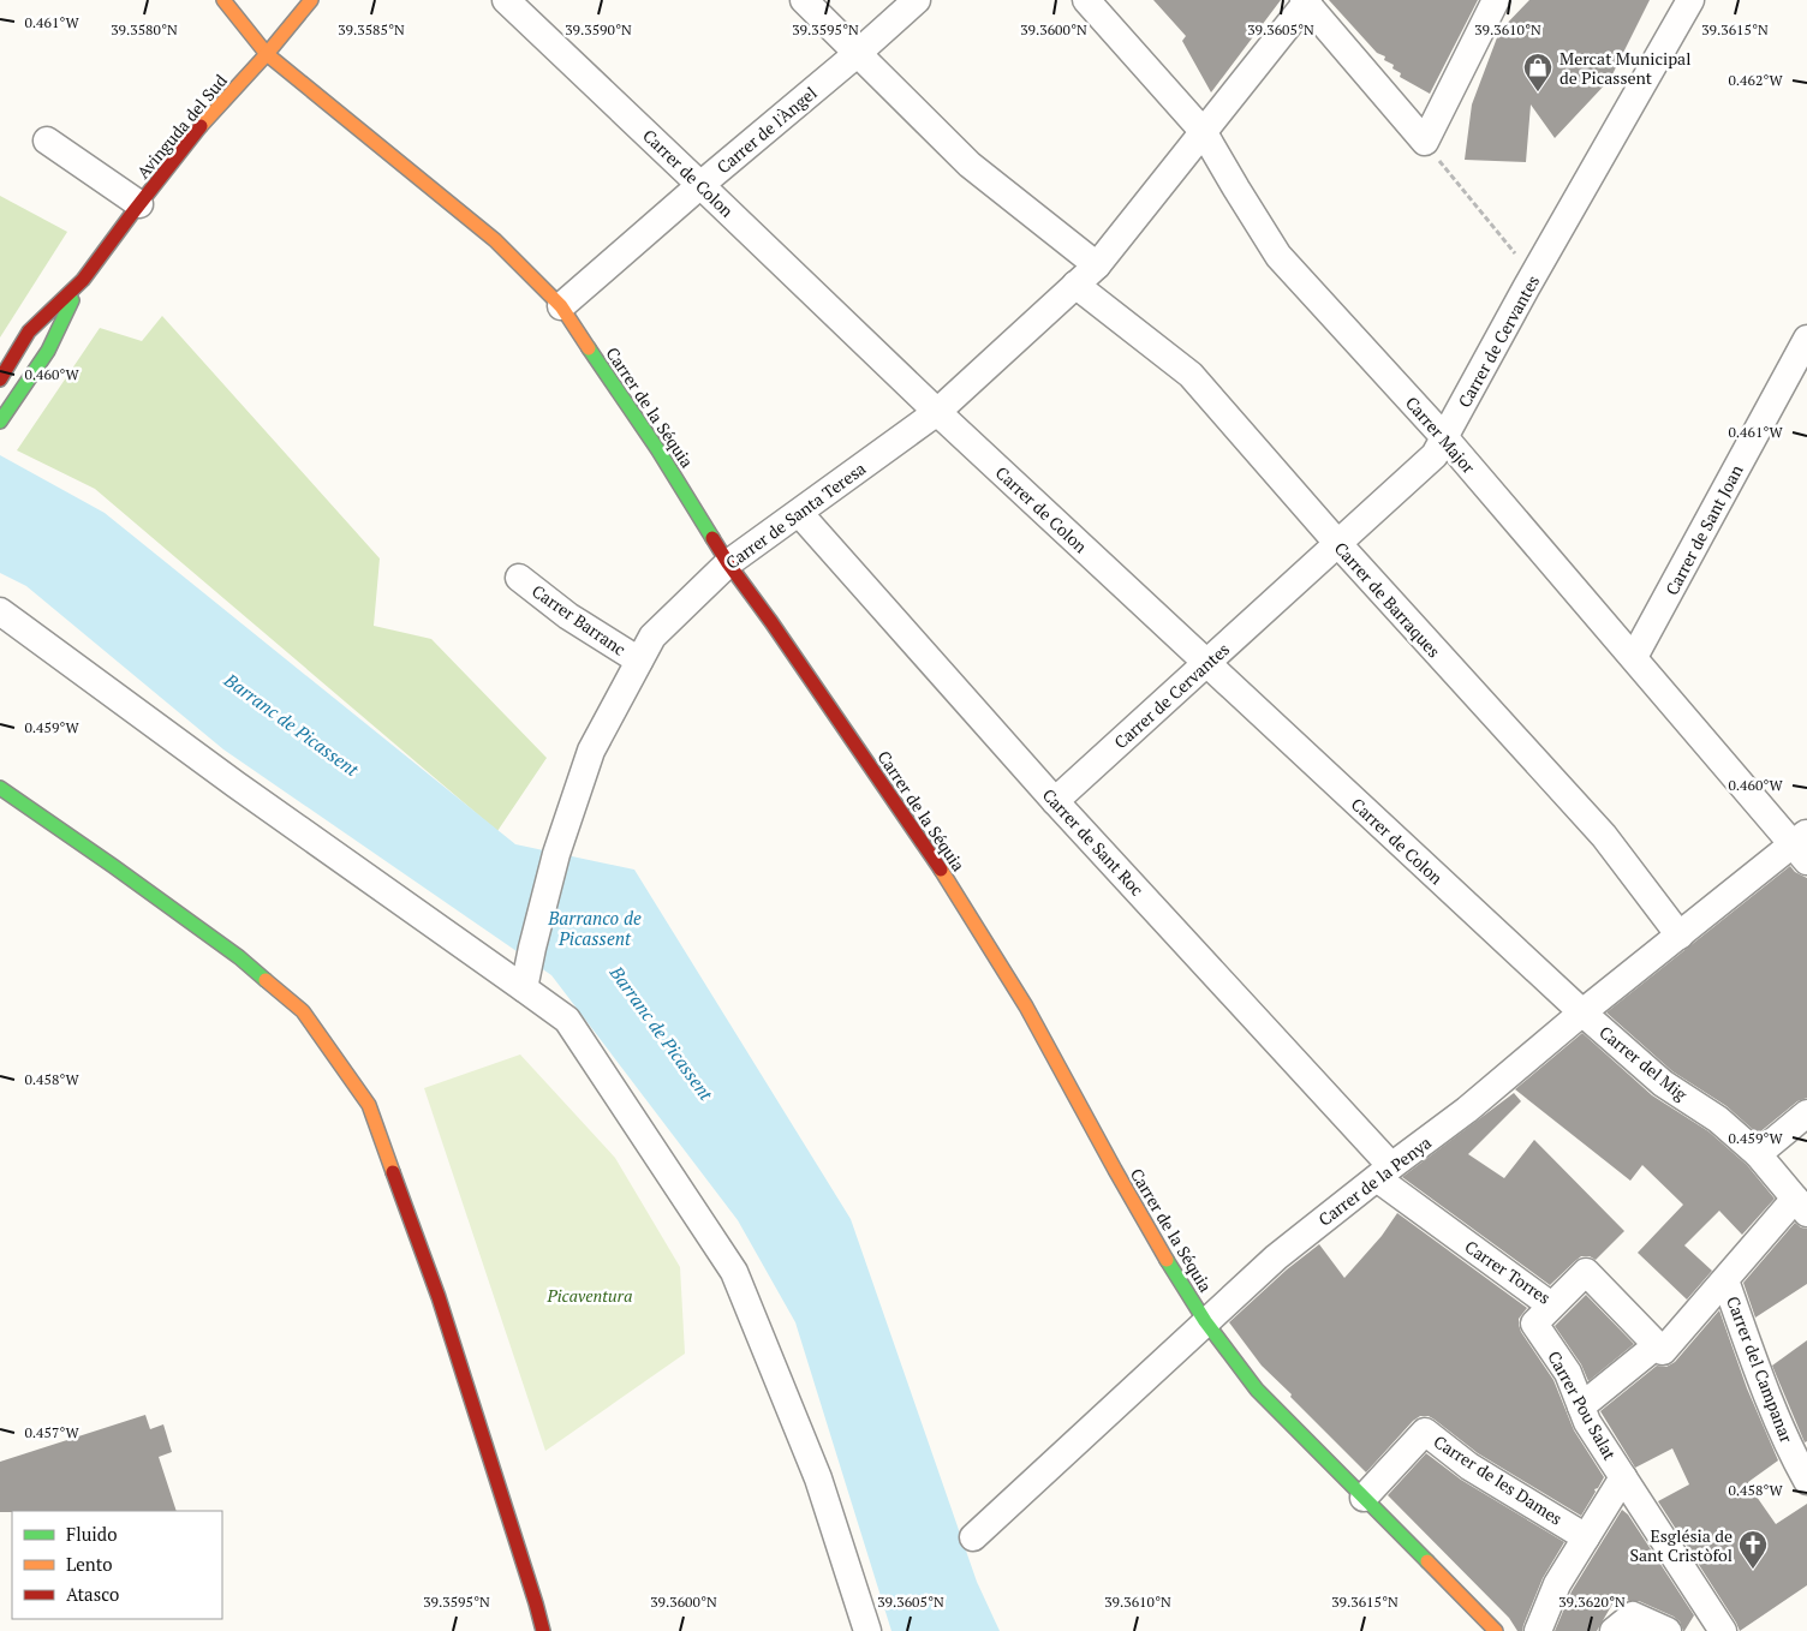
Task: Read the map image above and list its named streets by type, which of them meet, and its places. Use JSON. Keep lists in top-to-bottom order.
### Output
{
  "streets": {
    "street": [
      "Avinguda del Sud",
      "Carrer de l'Àngel",
      "Carrer de Colon",
      "Carrer de Cervantes",
      "Carrer de la Séquia",
      "Carrer Major",
      "Carrer de Santa Teresa",
      "Carrer de Sant Joan",
      "Carrer de Barraques",
      "Carrer Barranc",
      "Carrer de Sant Roc",
      "Carrer del Mig",
      "Carrer de la Penya",
      "Carrer Torres",
      "Carrer del Campanar",
      "Carrer Pou Salat",
      "Carrer de les Dames"
    ]
  },
  "crossings": [
    ["Avinguda del Sud", "Carrer de la Séquia"],
    ["Carrer de l'Àngel", "Carrer de Colon"],
    ["Carrer de l'Àngel", "Carrer de la Séquia"],
    ["Carrer de Colon", "Carrer de Cervantes"],
    ["Carrer de Colon", "Carrer de Santa Teresa"],
    ["Carrer de Colon", "Carrer del Mig"],
    ["Carrer de Colon", "Carrer de la Penya"],
    ["Carrer de Cervantes", "Carrer Major"],
    ["Carrer de Cervantes", "Carrer de Barraques"],
    ["Carrer de Cervantes", "Carrer de Sant Roc"],
    ["Carrer de la Séquia", "Carrer de Santa Teresa"],
    ["Carrer de la Séquia", "Carrer de la Penya"],
    ["Carrer de la Séquia", "Carrer de les Dames"],
    ["Carrer Major", "Carrer de Santa Teresa"],
    ["Carrer Major", "Carrer de Sant Joan"],
    ["Carrer Major", "Carrer de la Penya"],
    ["Carrer de Santa Teresa", "Carrer de Barraques"],
    ["Carrer de Santa Teresa", "Carrer Barranc"],
    ["Carrer de Santa Teresa", "Carrer de Sant Roc"],
    ["Carrer de Barraques", "Carrer de la Penya"],
    ["Carrer de Sant Roc", "Carrer de la Penya"],
    ["Carrer de Sant Roc", "Carrer Torres"],
    ["Carrer del Mig", "Carrer de la Penya"],
    ["Carrer de la Penya", "Carrer Torres"],
    ["Carrer Torres", "Carrer Pou Salat"],
    ["Carrer Pou Salat", "Carrer de les Dames"]
  ],
  "water": ["Barranc de Picassent", "Barranco de Picassent"],
  "parks": ["Picaventura"],
  "places": {
    "shop": ["Mercat Municipal de Picassent"],
    "church": ["Església de Sant Cristòfol"]
  },
  "legend": ["Fluido", "Lento", "Atasco"],
  "coordinates": [
    "0.461°W",
    "39.3580°N",
    "39.3590°N",
    "39.3595°N",
    "39.3600°N",
    "39.3605°N",
    "39.3610°N",
    "39.3615°N",
    "39.3585°N",
    "0.462°W",
    "0.460°W",
    "0.459°W",
    "0.458°W",
    "0.457°W",
    "39.3620°N"
  ]
}
